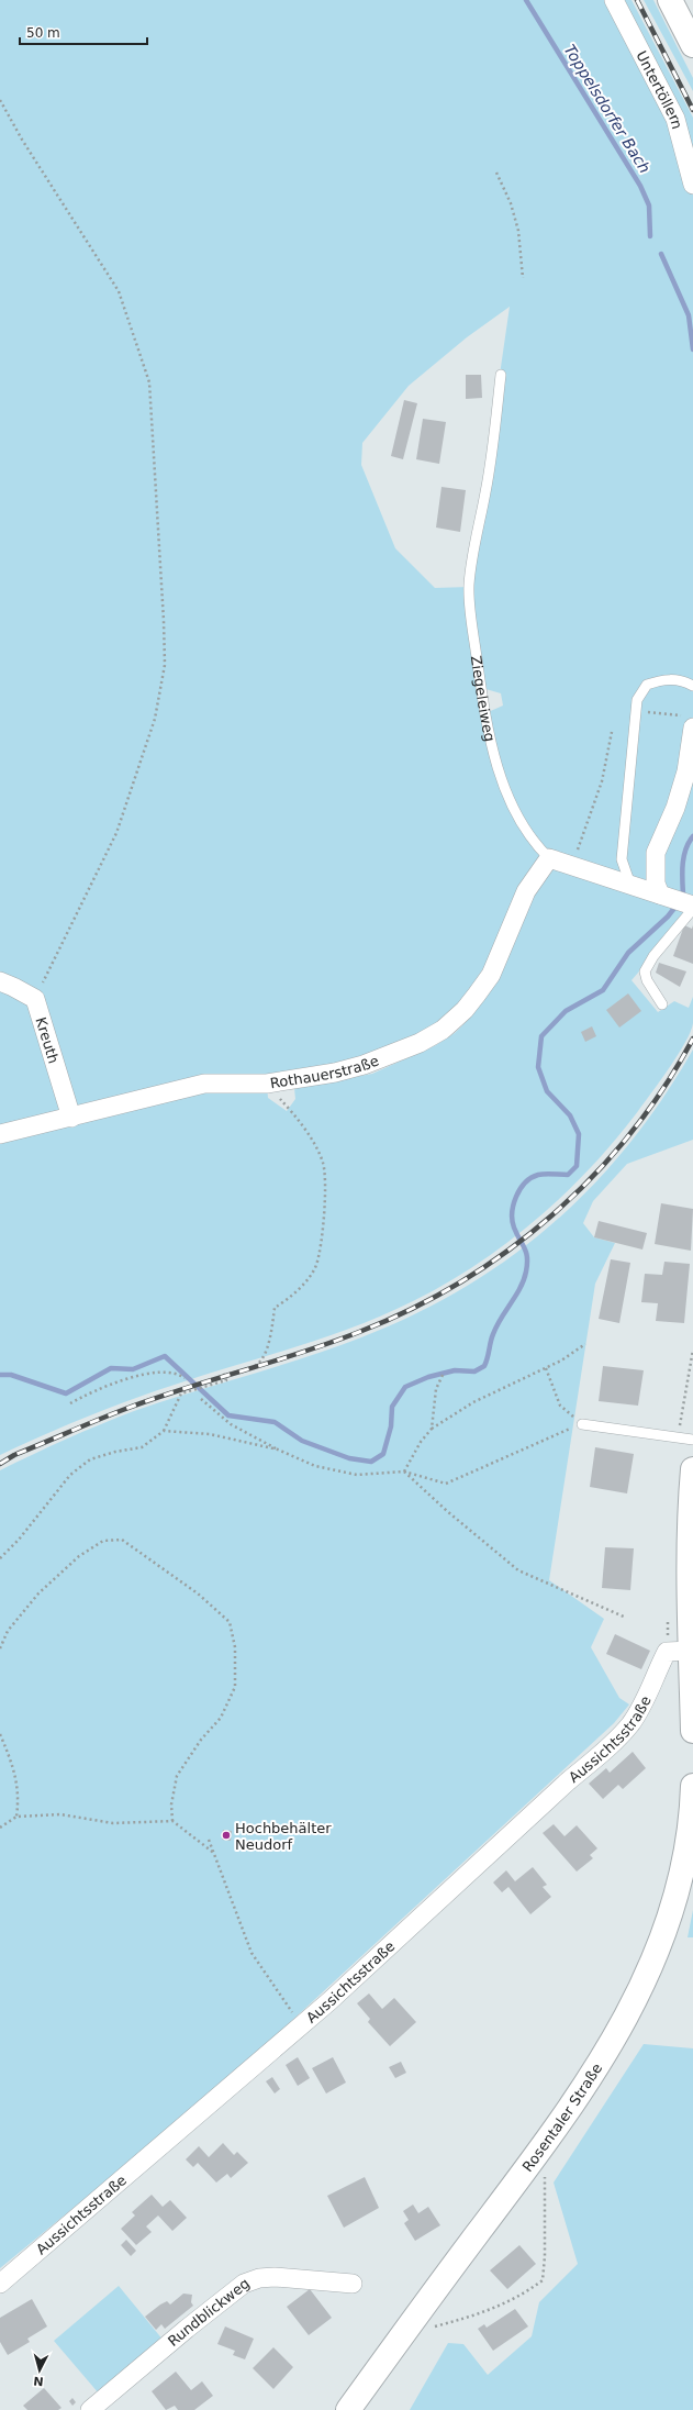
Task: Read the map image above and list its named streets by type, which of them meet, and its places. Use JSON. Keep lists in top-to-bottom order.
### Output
{
  "streets": {
    "main road": ["Rosentaler Straße"],
    "street": [
      "Untertöllern",
      "Ziegeleiweg",
      "Kreuth",
      "Rothauerstraße",
      "Aussichtsstraße",
      "Rundblickweg"
    ]
  },
  "crossings": [
    ["Ziegeleiweg", "Rothauerstraße"],
    ["Kreuth", "Rothauerstraße"]
  ],
  "water": ["Toppelsdorfer Bach"],
  "places": ["Hochbehälter Neudorf"],
  "scale_bar": "50 m",
  "north": "bottom"
}
